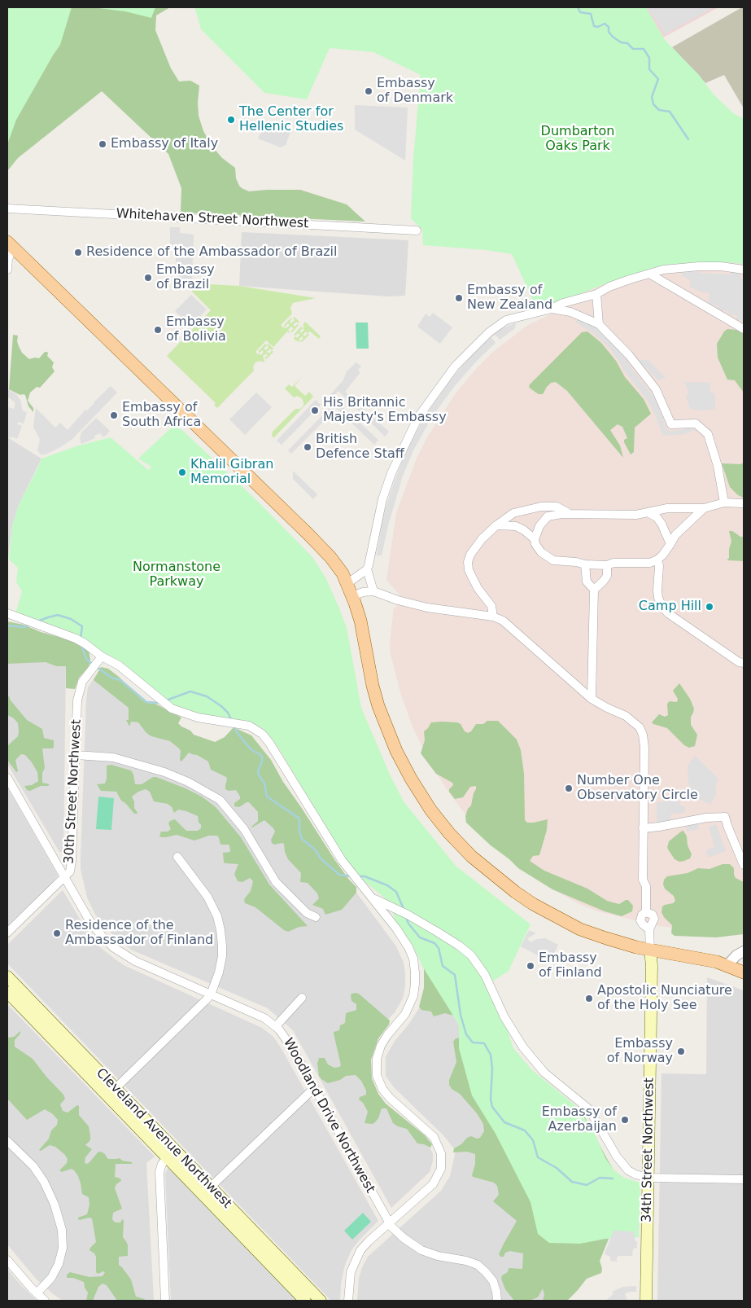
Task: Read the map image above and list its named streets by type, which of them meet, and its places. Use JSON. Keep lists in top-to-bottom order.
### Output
{
  "streets": {
    "main road": ["Cleveland Avenue Northwest", "34th Street Northwest"],
    "street": ["Whitehaven Street Northwest", "30th Street Northwest", "Woodland Drive Northwest"]
  },
  "crossings": [
    ["30th Street Northwest", "Woodland Drive Northwest"]
  ],
  "parks": ["Dumbarton Oaks Park", "Normanstone Parkway"],
  "places": [
    "Embassy of Denmark",
    "The Center for Hellenic Studies",
    "Embassy of Italy",
    "Residence of the Ambassador of Brazil",
    "Embassy of Brazil",
    "Embassy of New Zealand",
    "Embassy of Bolivia",
    "His Britannic Majesty's Embassy",
    "Embassy of South Africa",
    "British Defence Staff",
    "Khalil Gibran Memorial",
    "Camp Hill",
    "Number One Observatory Circle",
    "Residence of the Ambassador of Finland",
    "Embassy of Finland",
    "Apostolic Nunciature of the Holy See",
    "Embassy of Norway",
    "Embassy of Azerbaijan"
  ]
}
